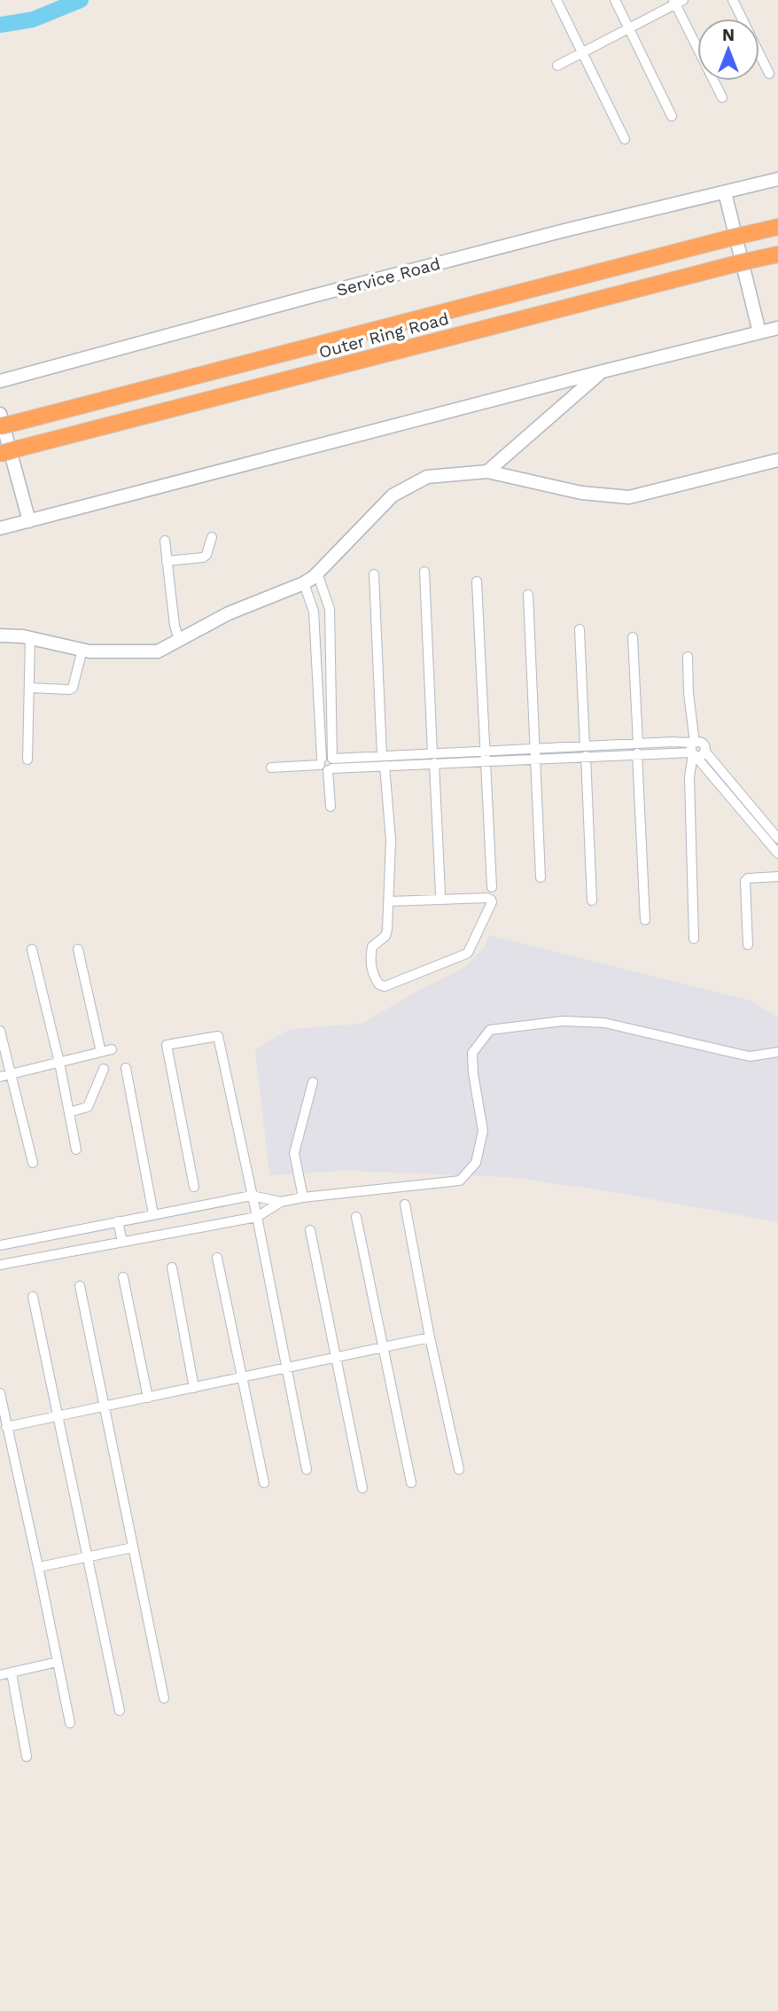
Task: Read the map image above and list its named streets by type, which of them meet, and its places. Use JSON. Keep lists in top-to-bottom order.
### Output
{
  "streets": {
    "highway": ["Outer Ring Road"],
    "main road": ["Service Road"]
  },
  "north": "top"
}
